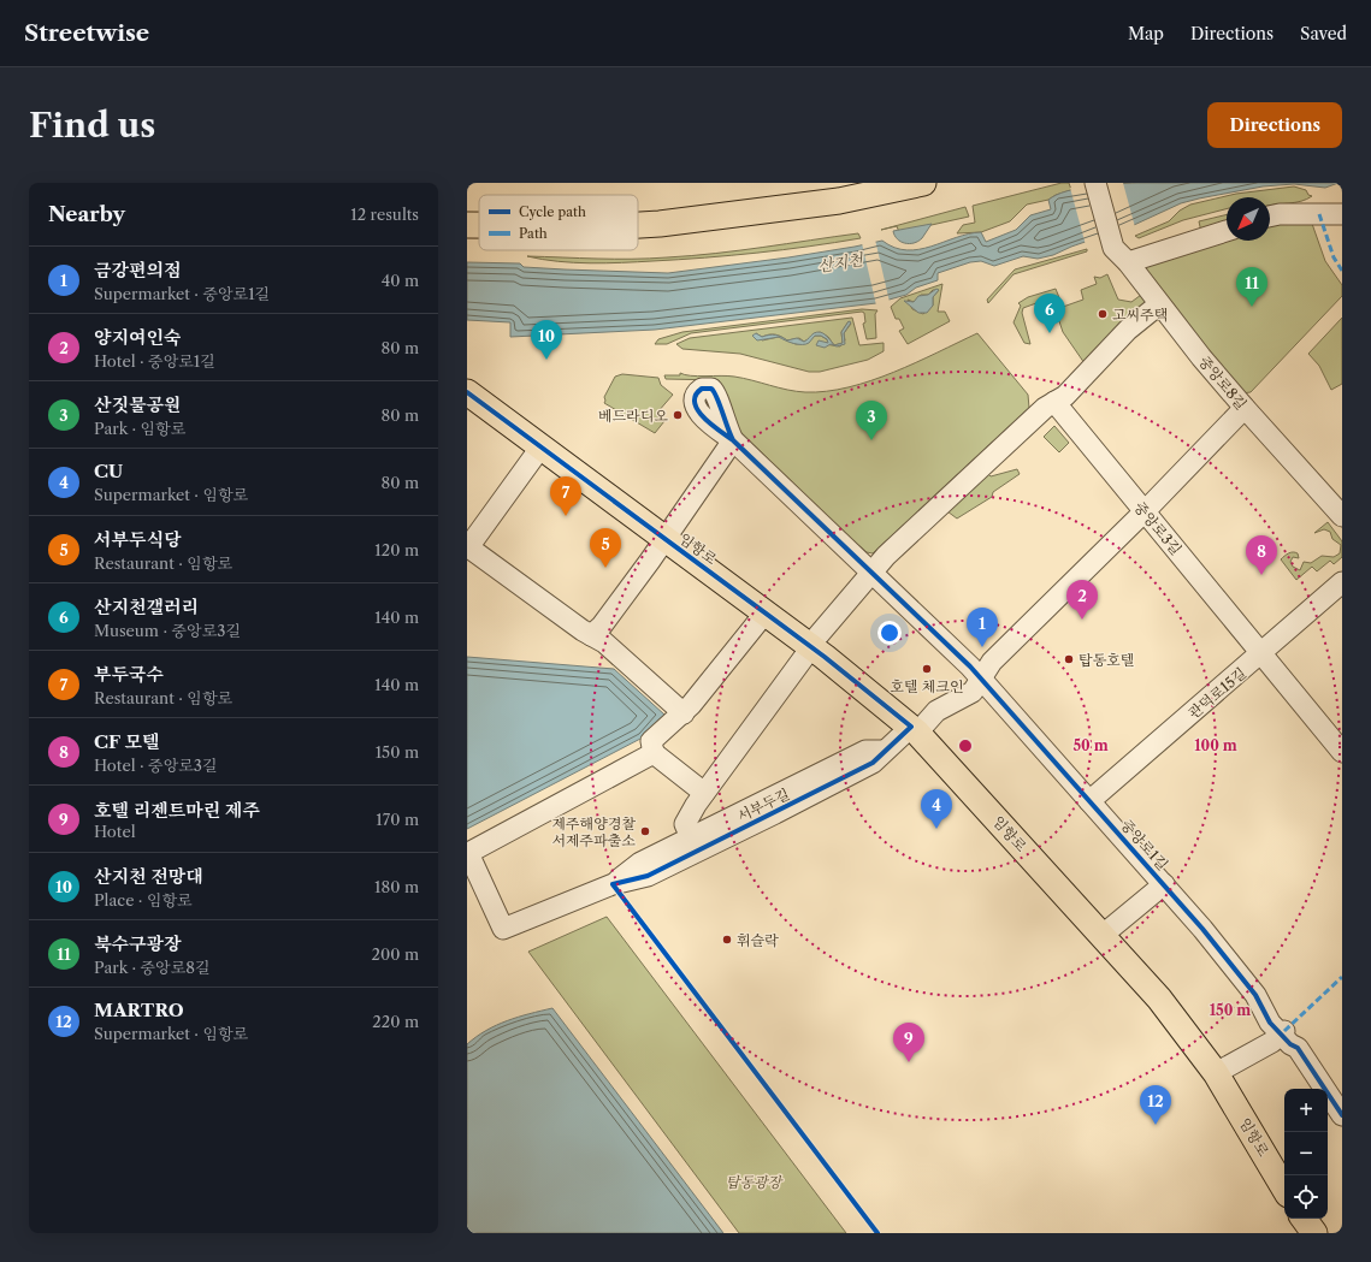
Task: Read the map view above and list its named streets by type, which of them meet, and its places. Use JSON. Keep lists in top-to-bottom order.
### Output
{
  "streets": {
    "main road": ["임항로"],
    "street": [
      "중앙로8길",
      "중앙로3길",
      "관덕로15길",
      "서부두길",
      "중앙로1길"
    ]
  },
  "crossings": [
    ["중앙로8길", "서부두길"],
    ["중앙로3길", "관덕로15길"],
    ["중앙로3길", "서부두길"],
    ["임항로", "서부두길"],
    ["임항로", "중앙로1길"],
    ["관덕로15길", "중앙로1길"],
    ["서부두길", "중앙로1길"]
  ],
  "water": ["산지천"],
  "parks": ["탑동광장"],
  "places": [
    "고씨주택",
    "베드라디오",
    "탑동호텔",
    "호텔 체크인",
    "제주해양경찰 서제주파출소",
    "휘슬락"
  ],
  "legend": ["Cycle path", "Path"],
  "north": "bottom left",
  "page": {
    "header": "Streetwise",
    "nav": ["Map", "Directions", "Saved"],
    "buttons": "Directions",
    "title": "Find us",
    "heading": ["Nearby", "12 results"],
    "list": [
      {
        "mark": "1",
        "name": "금강편의점",
        "note": "Supermarket · 중앙로1길",
        "value": "40 m"
      },
      {
        "mark": "2",
        "name": "양지여인숙",
        "note": "Hotel · 중앙로1길",
        "value": "80 m"
      },
      {
        "mark": "3",
        "name": "산짓물공원",
        "note": "Park · 임항로",
        "value": "80 m"
      },
      {
        "mark": "4",
        "name": "CU",
        "note": "Supermarket · 임항로",
        "value": "80 m"
      },
      {
        "mark": "5",
        "name": "서부두식당",
        "note": "Restaurant · 임항로",
        "value": "120 m"
      },
      {
        "mark": "6",
        "name": "산지천갤러리",
        "note": "Museum · 중앙로3길",
        "value": "140 m"
      },
      {
        "mark": "7",
        "name": "부두국수",
        "note": "Restaurant · 임항로",
        "value": "140 m"
      },
      {
        "mark": "8",
        "name": "CF 모텔",
        "note": "Hotel · 중앙로3길",
        "value": "150 m"
      },
      {
        "mark": "9",
        "name": "호텔 리젠트마린 제주",
        "note": "Hotel",
        "value": "170 m"
      },
      {
        "mark": "10",
        "name": "산지천 전망대",
        "note": "Place · 임항로",
        "value": "180 m"
      },
      {
        "mark": "11",
        "name": "북수구광장",
        "note": "Park · 중앙로8길",
        "value": "200 m"
      },
      {
        "mark": "12",
        "name": "MARTRO",
        "note": "Supermarket · 임항로",
        "value": "220 m"
      }
    ],
    "pins": [
      "11",
      "6",
      "10",
      "3",
      "7",
      "5",
      "8",
      "2",
      "1",
      "4",
      "9",
      "12"
    ],
    "map_buttons": ["+", "−"]
  },
  "rings": ["50 m", "100 m", "150 m"]
}
